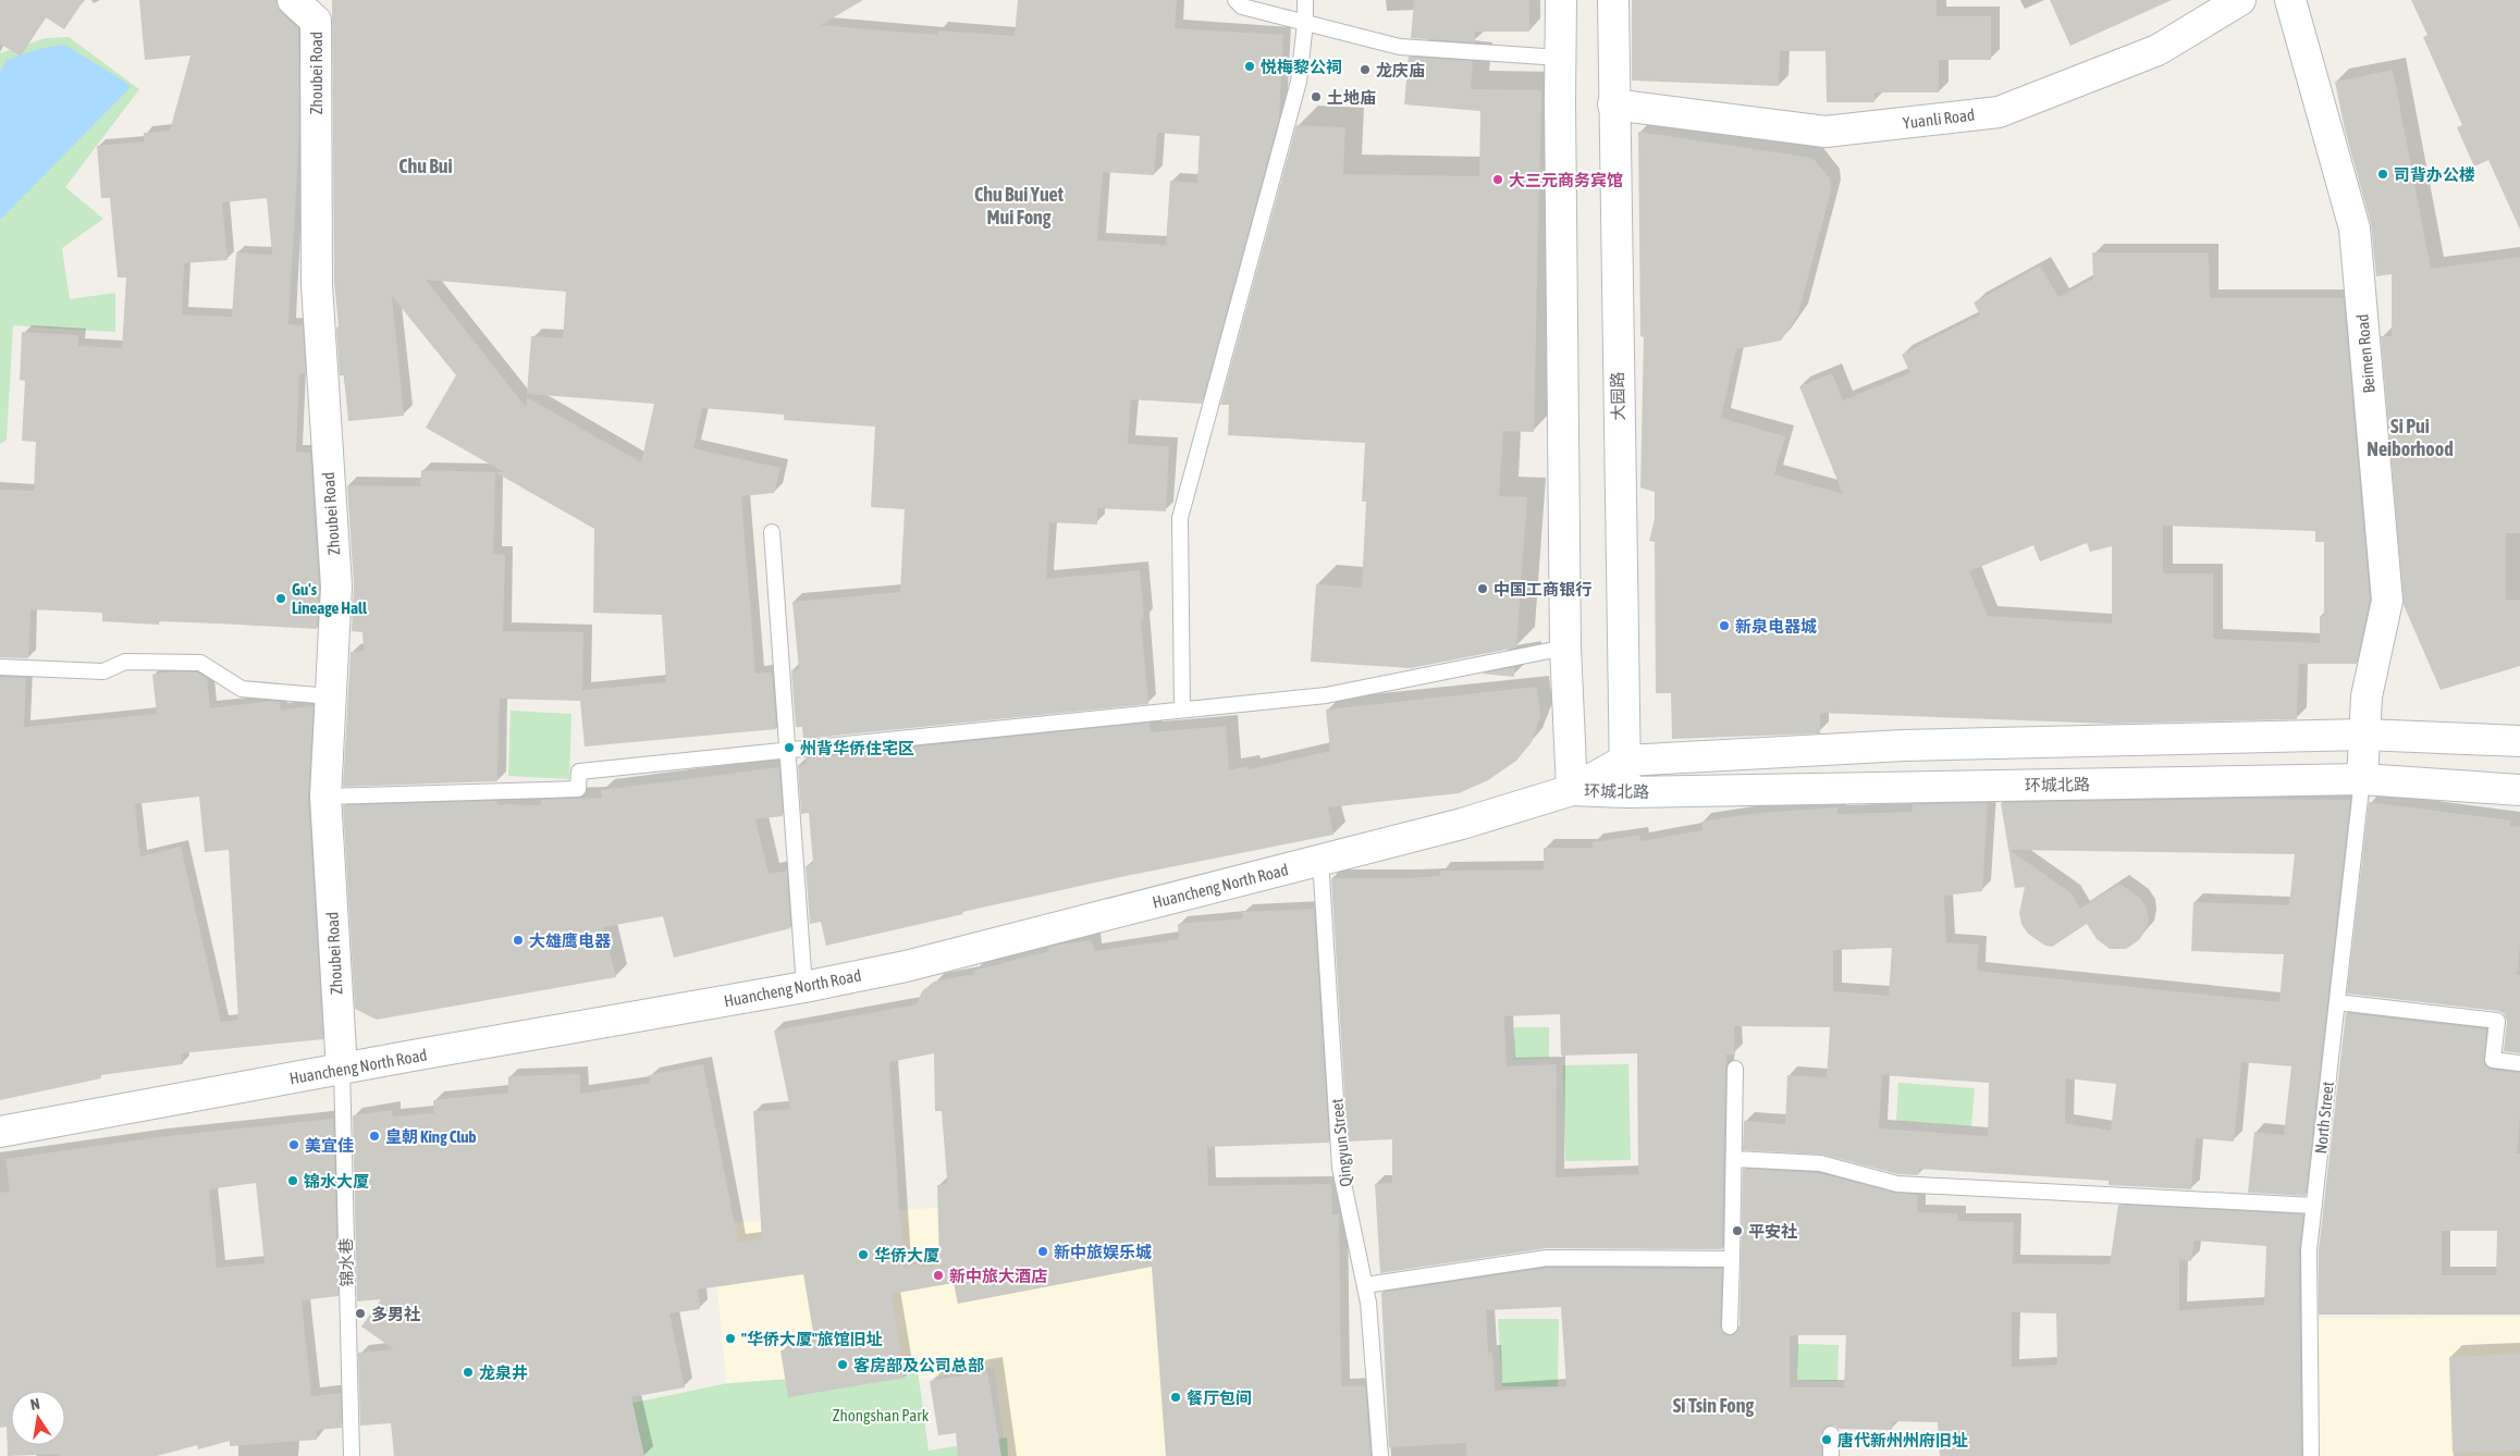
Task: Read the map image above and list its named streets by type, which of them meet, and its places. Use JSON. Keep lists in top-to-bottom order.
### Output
{
  "streets": {
    "street": [
      "Zhoubei Road",
      "Yuanli Road",
      "Beimen Road",
      "大园路",
      "环城北路",
      "Huancheng North Road"
    ],
    "lane": ["North Street", "Qingyun Street", "锦水巷"]
  },
  "crossings": [
    ["Zhoubei Road", "Huancheng North Road"],
    ["Zhoubei Road", "锦水巷"],
    ["Yuanli Road", "大园路"],
    ["Beimen Road", "环城北路"],
    ["Beimen Road", "North Street"],
    ["大园路", "环城北路"],
    ["环城北路", "Huancheng North Road"],
    ["环城北路", "North Street"],
    ["Huancheng North Road", "Qingyun Street"],
    ["Huancheng North Road", "锦水巷"]
  ],
  "districts": [
    "Chu Bui",
    "Chu Bui Yuet Mui Fong",
    "Si Pui Neiborhood",
    "Si Tsin Fong"
  ],
  "parks": ["Zhongshan Park"],
  "places": [
    "悦梅黎公祠",
    "龙庆庙",
    "土地庙",
    "司背办公楼",
    "大三元商务宾馆",
    "中国工商银行",
    "Gu's Lineage Hall",
    "新泉电器城",
    "州背华侨住宅区",
    "大雄鹰电器",
    "皇朝 King Club",
    "美宜佳",
    "锦水大厦",
    "平安社",
    "新中旅娱乐城",
    "华侨大厦",
    "新中旅大酒店",
    "多男社",
    "\"华侨大厦\"旅馆旧址",
    "客房部及公司总部",
    "龙泉井",
    "餐厅包间",
    "唐代新州州府旧址"
  ],
  "north": "top"
}
